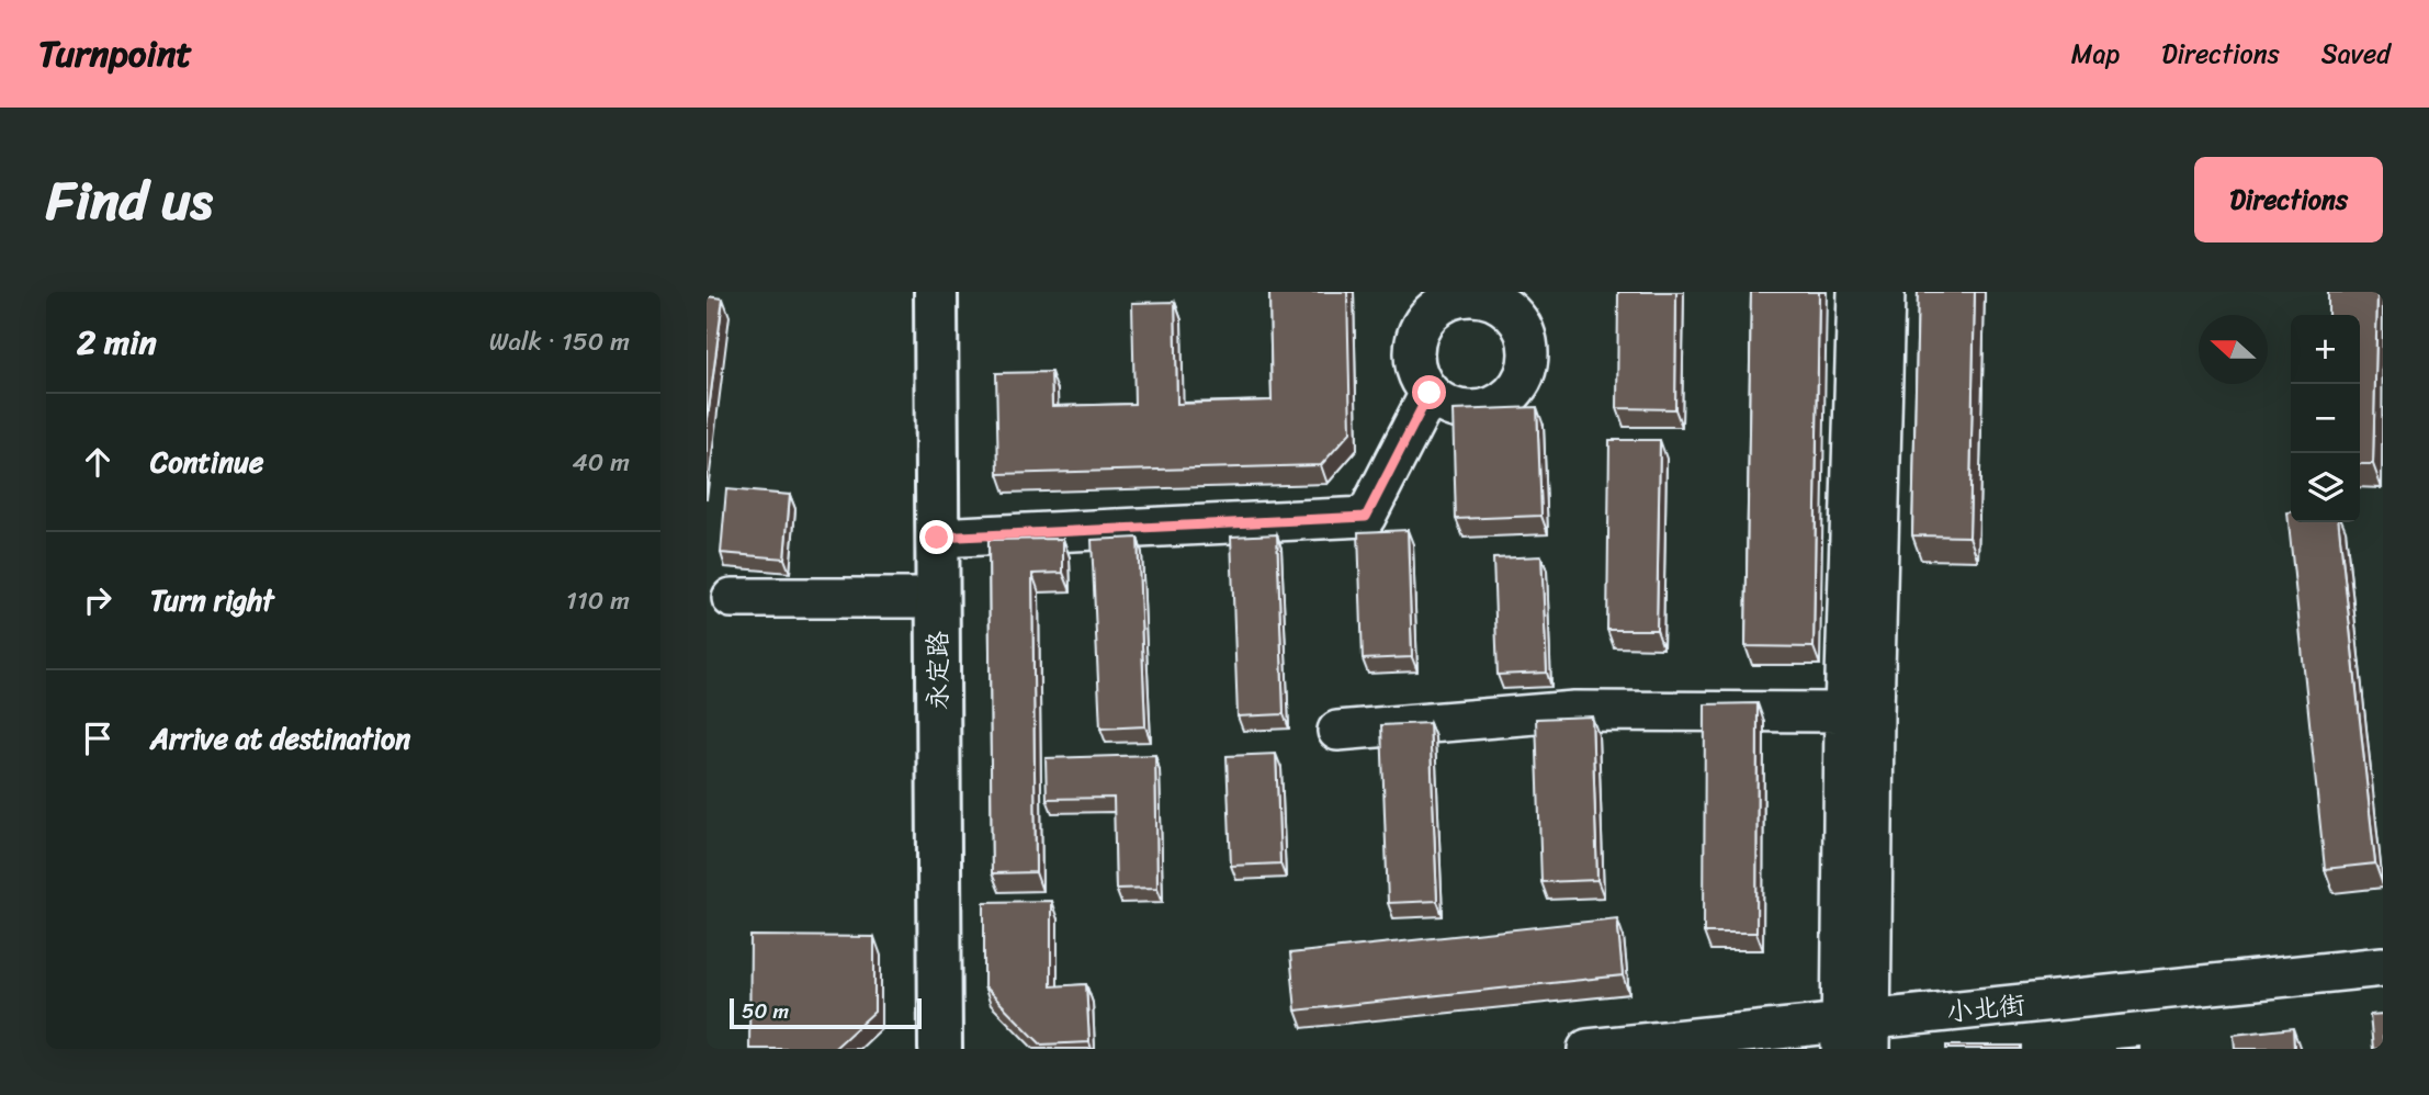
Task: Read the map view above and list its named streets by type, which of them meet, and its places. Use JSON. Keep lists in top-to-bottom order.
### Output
{
  "streets": {
    "main road": ["永定路"],
    "street": ["小北街"]
  },
  "scale_bar": "50 m",
  "north": "left",
  "page": {
    "header": "Turnpoint",
    "nav": ["Map", "Directions", "Saved"],
    "title": "Find us",
    "buttons": "Directions",
    "heading": ["2 min", "Walk · 150 m"],
    "map_buttons": ["+", "−"],
    "list": [
      ["Continue", "40 m"],
      ["Turn right", "110 m"],
      "Arrive at destination"
    ],
    "scale": "50 m"
  }
}
